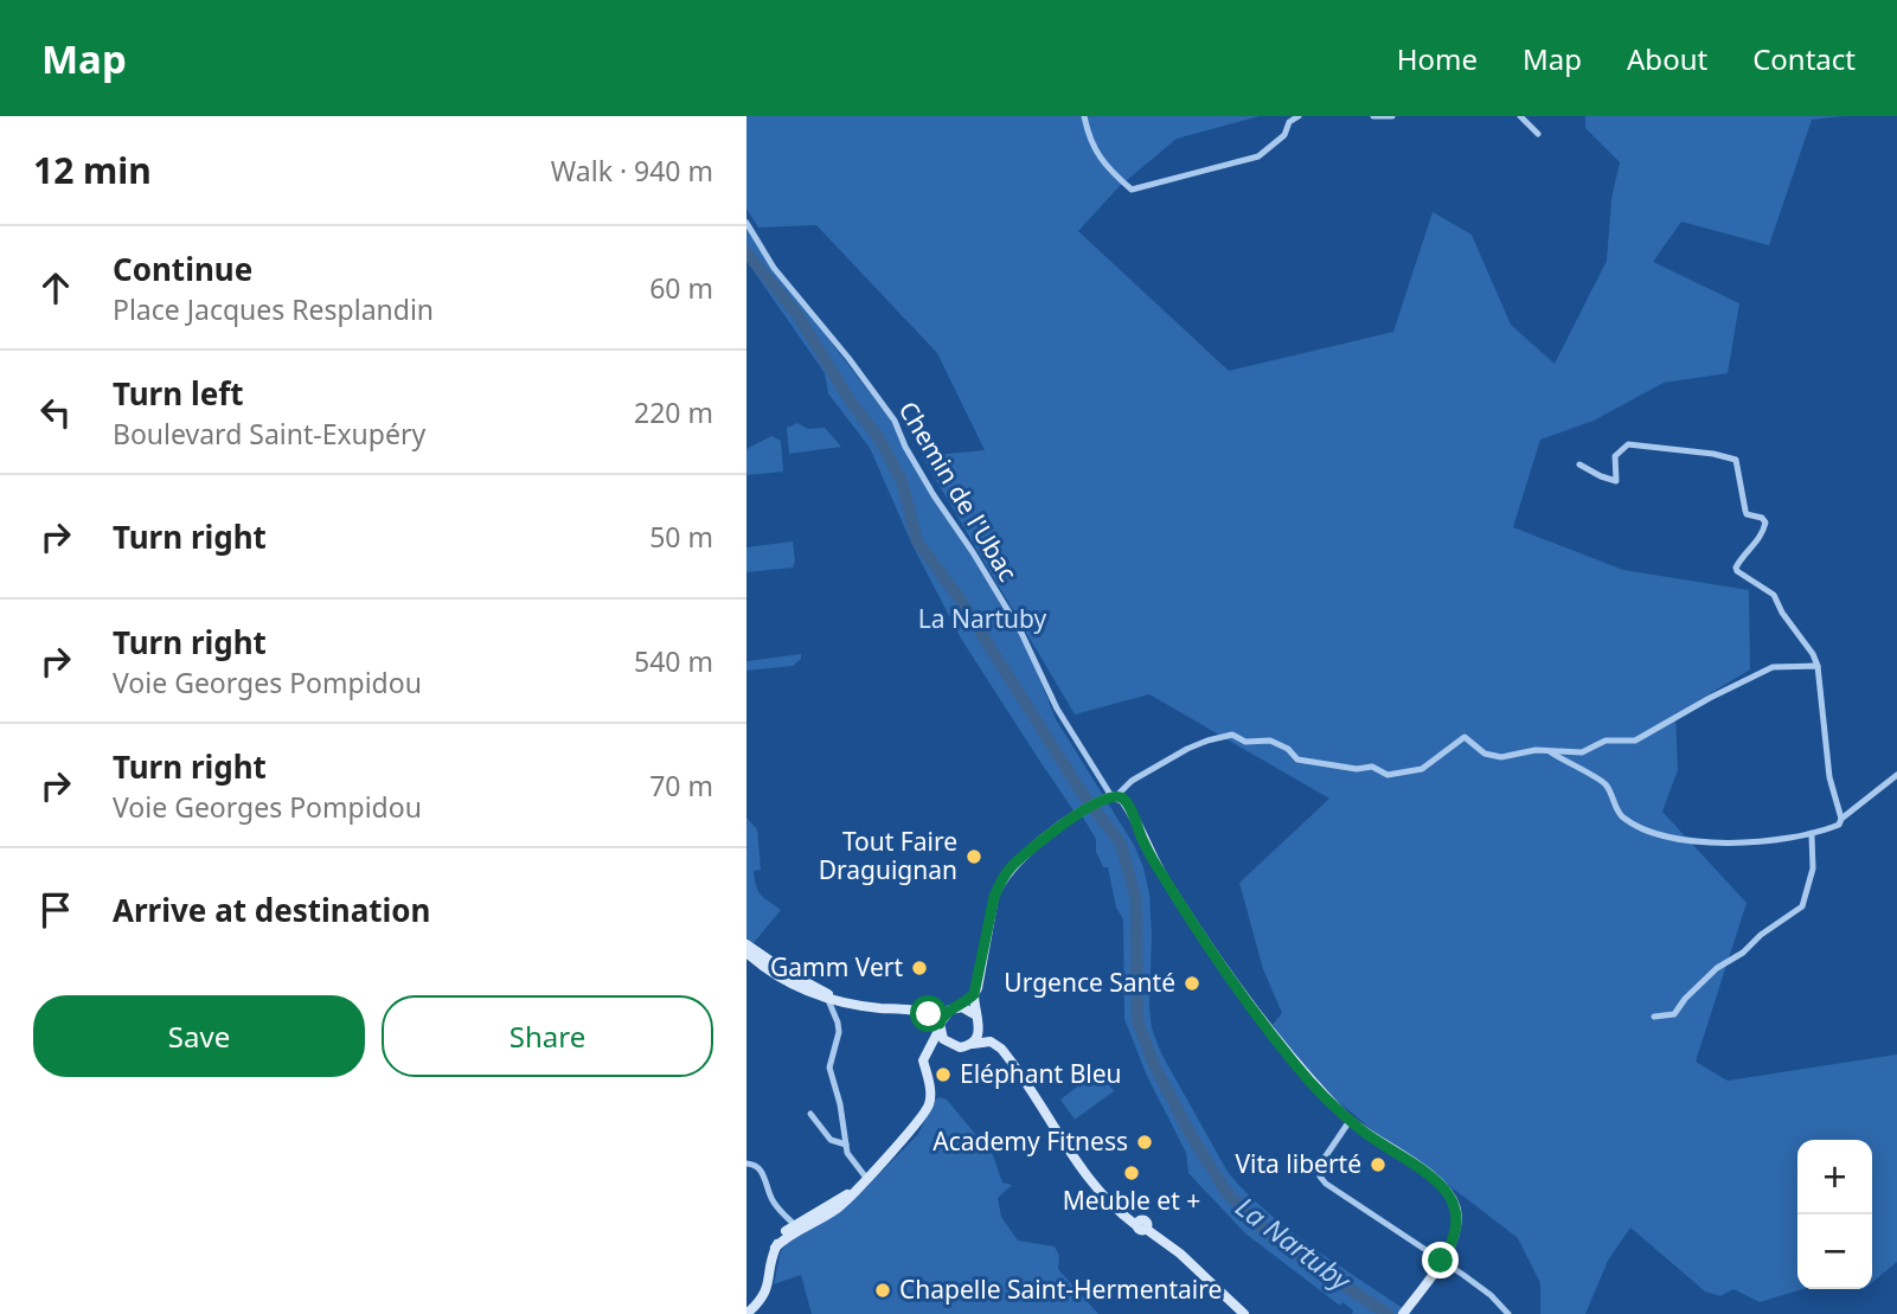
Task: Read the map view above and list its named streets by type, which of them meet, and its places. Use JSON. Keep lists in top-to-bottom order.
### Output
{
  "streets": {
    "street": ["Chemin de l'Ubac"]
  },
  "water": ["La Nartuby"],
  "parks": ["La Nartuby"],
  "places": [
    "Tout Faire Draguignan",
    "Gamm Vert",
    "Urgence Santé",
    "Eléphant Bleu",
    "Academy Fitness",
    "Vita liberté",
    "Meuble et +",
    "Chapelle Saint-Hermentaire"
  ],
  "page": {
    "header": "Map",
    "nav": [
      "Home",
      "Map",
      "About",
      "Contact"
    ],
    "heading": ["12 min", "Walk · 940 m"],
    "list": [
      ["Continue", "Place Jacques Resplandin", "60 m"],
      ["Turn left", "Boulevard Saint-Exupéry", "220 m"],
      ["Turn right", "50 m"],
      ["Turn right", "Voie Georges Pompidou", "540 m"],
      ["Turn right", "Voie Georges Pompidou", "70 m"],
      "Arrive at destination"
    ],
    "buttons": ["Save", "Share"],
    "map_buttons": ["+", "−"]
  }
}
